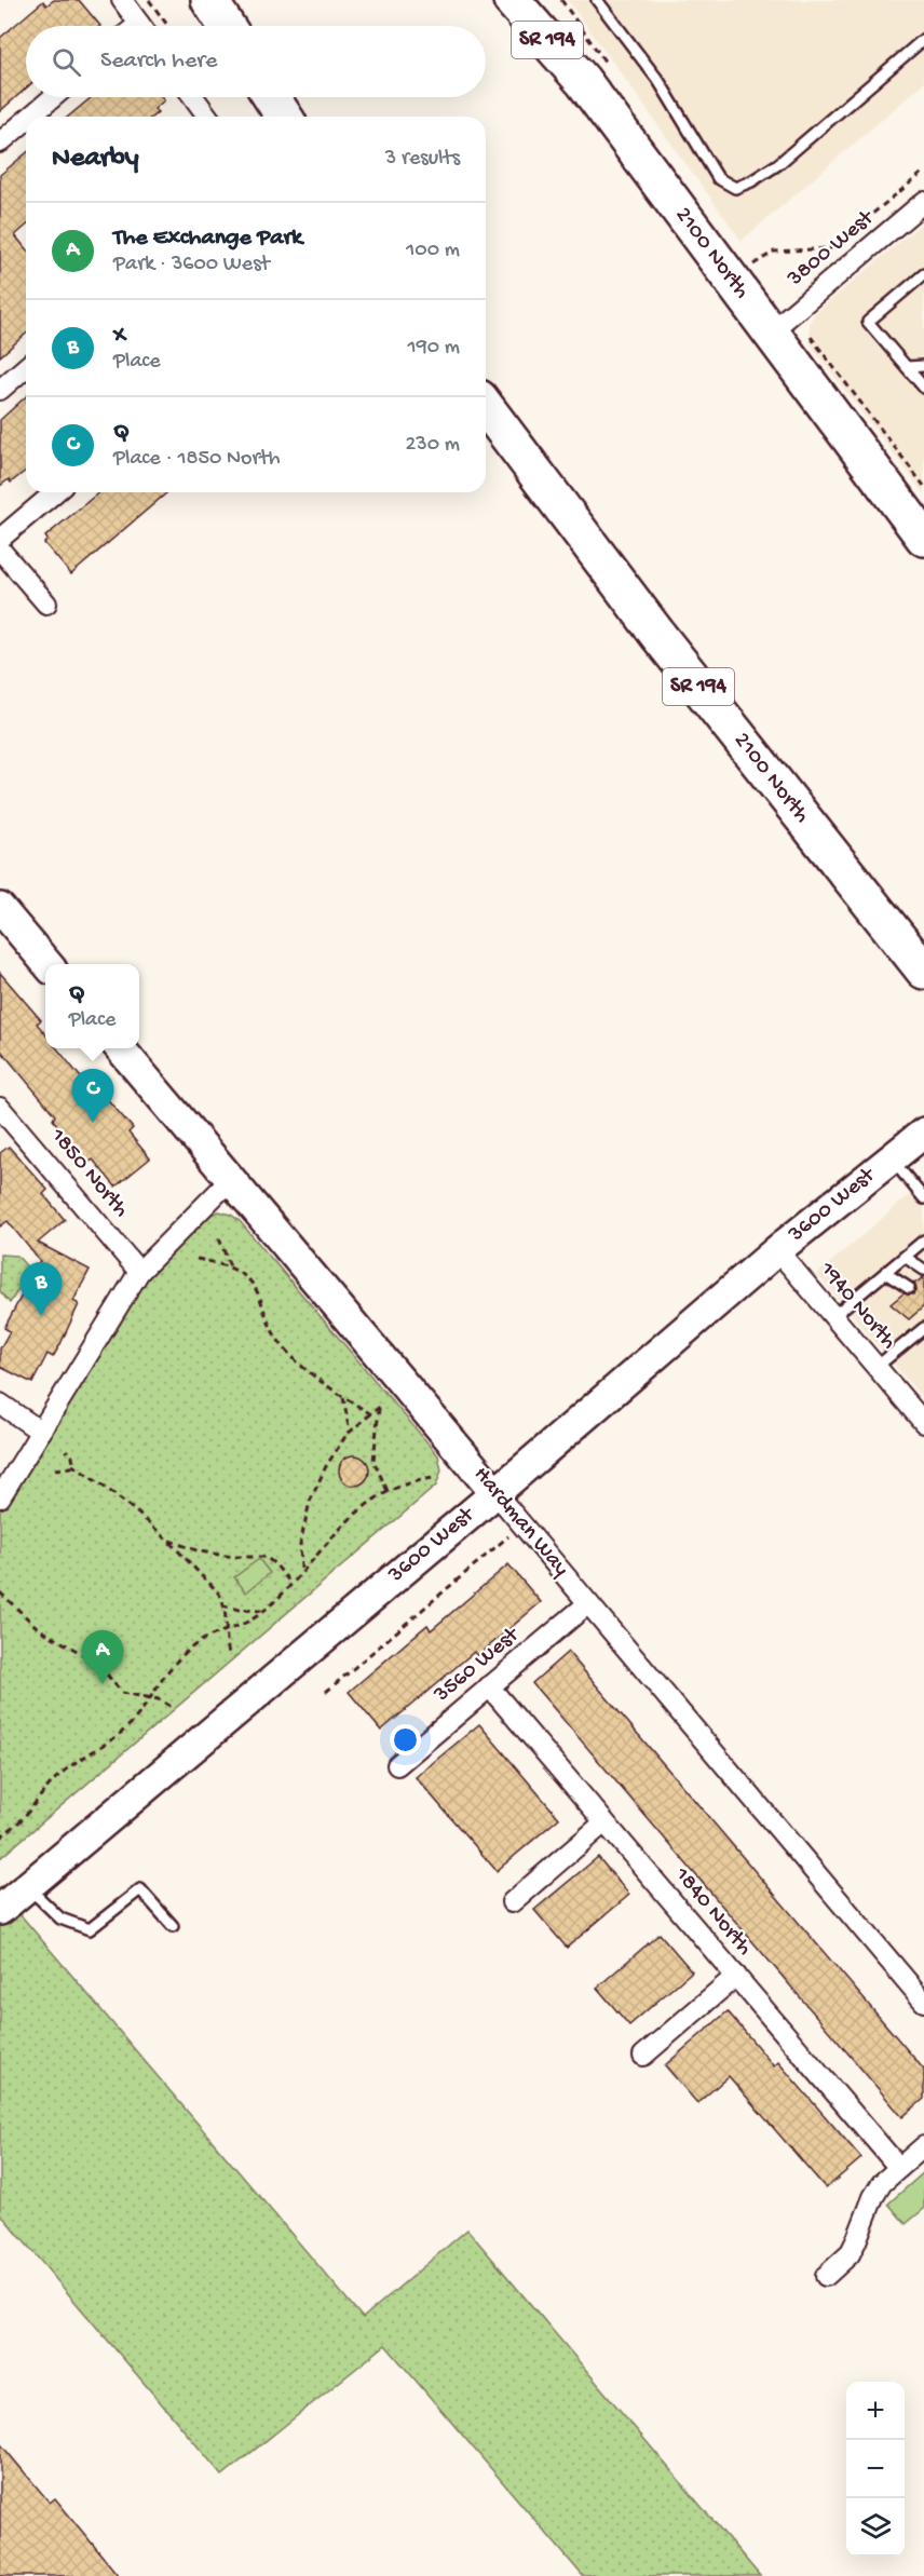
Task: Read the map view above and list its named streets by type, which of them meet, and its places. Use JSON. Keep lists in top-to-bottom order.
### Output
{
  "streets": {
    "highway": ["SR 194", "2100 North"],
    "street": [
      "3800 West",
      "1850 North",
      "3600 West",
      "1940 North",
      "Hardman Way",
      "3560 West",
      "1840 North"
    ]
  },
  "crossings": [
    ["SR 194", "2100 North"],
    ["3800 West", "2100 North"],
    ["3600 West", "1940 North"],
    ["3600 West", "Hardman Way"],
    ["Hardman Way", "3560 West"],
    ["3560 West", "1840 North"]
  ],
  "page": {
    "search": "Search here",
    "heading": ["Nearby", "3 results"],
    "list": [
      {
        "mark": "A",
        "name": "The Exchange Park",
        "note": "Park · 3600 West",
        "value": "100 m"
      },
      {
        "mark": "B",
        "name": "X",
        "note": "Place",
        "value": "190 m"
      },
      {
        "mark": "C",
        "name": "Q",
        "note": "Place · 1850 North",
        "value": "230 m"
      }
    ],
    "popup": ["Q", "Place"],
    "pins": ["C", "B", "A"],
    "map_buttons": ["+", "−"]
  }
}
